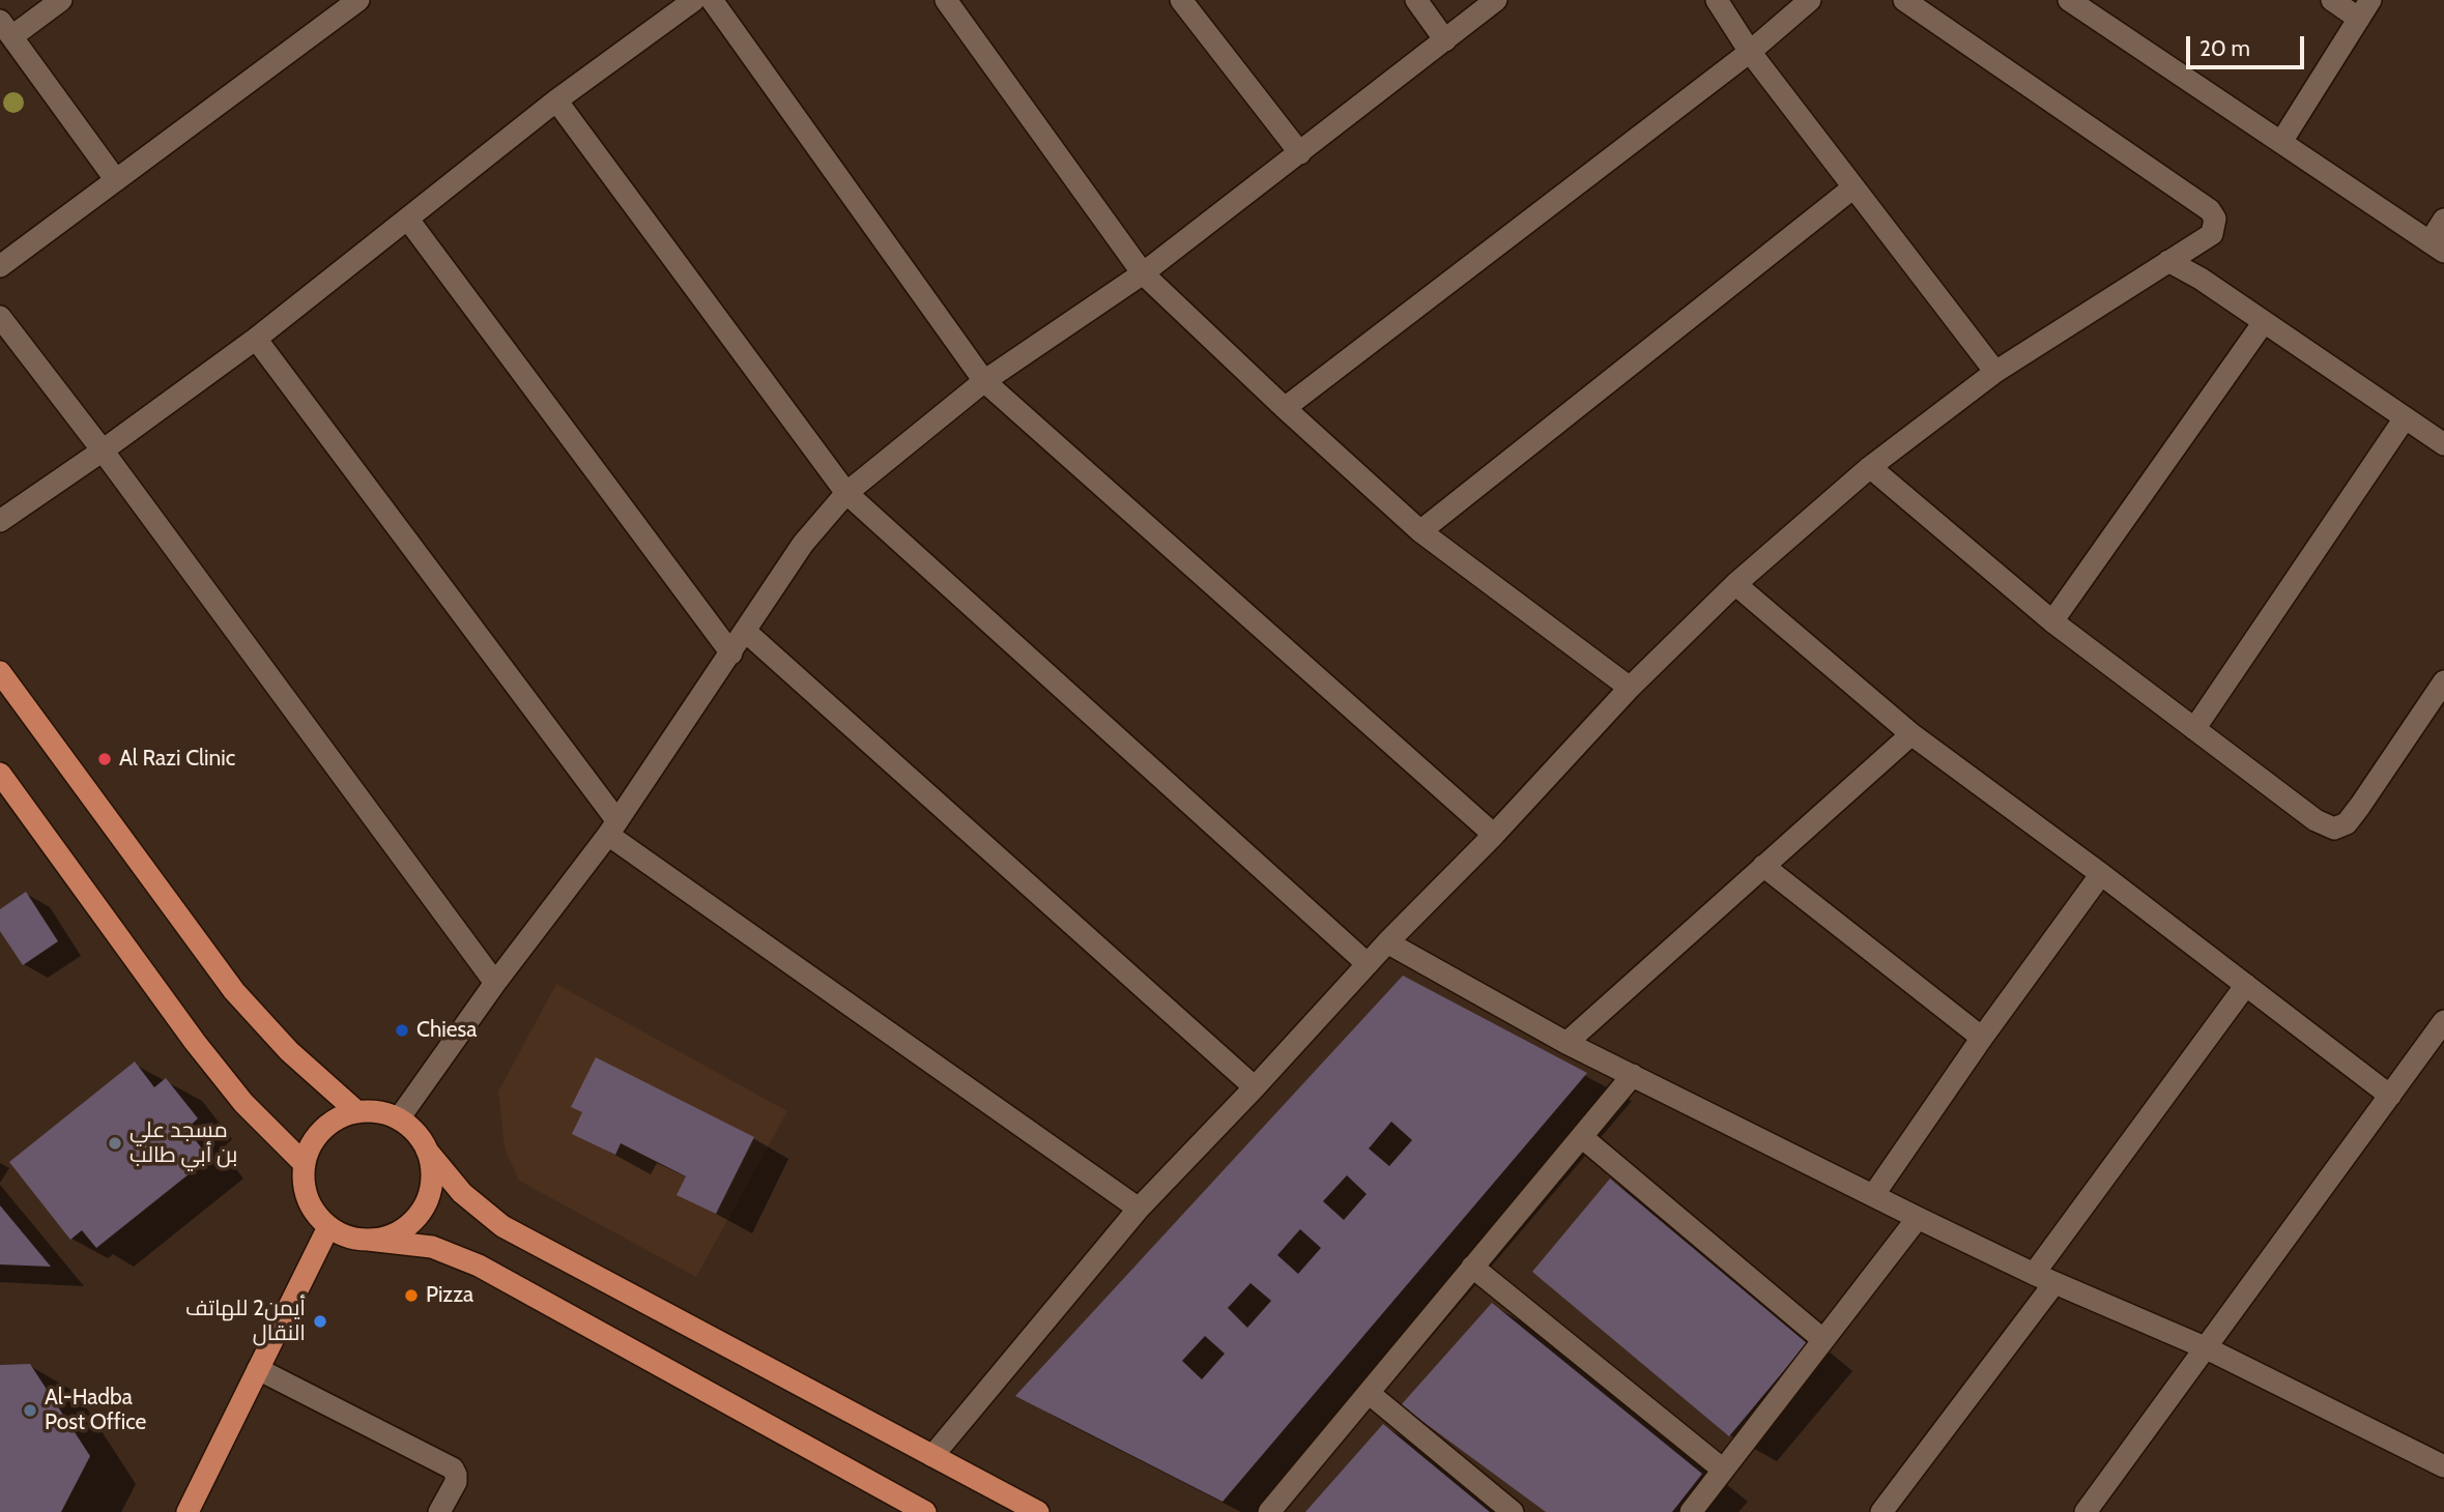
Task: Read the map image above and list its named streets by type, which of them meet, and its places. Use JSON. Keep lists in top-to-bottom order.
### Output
{
  "places": [
    "Al Razi Clinic",
    "Chiesa",
    "مسجد علي بن أبي طالب",
    "Pizza",
    "أيمن2 للهاتف النقال",
    "Al-Hadba Post Office"
  ],
  "scale_bar": "20 m"
}
